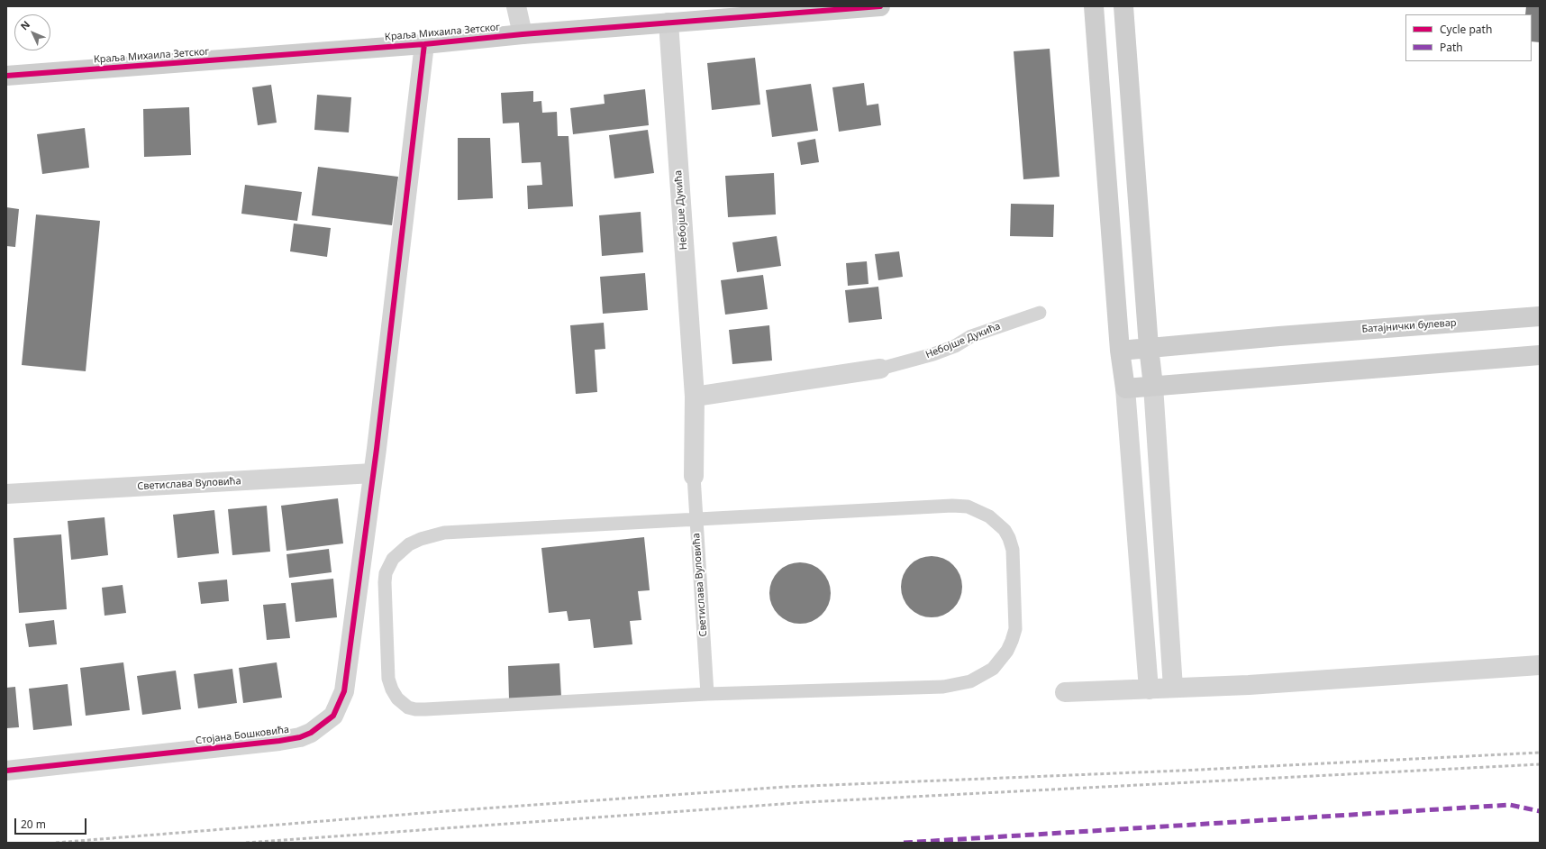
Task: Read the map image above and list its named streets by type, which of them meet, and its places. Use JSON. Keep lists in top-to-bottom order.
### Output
{
  "streets": {
    "street": [
      "Краља Михаила Зетског",
      "Небојше Дукића",
      "Батајнички булевар",
      "Светислава Вуловића",
      "Стојана Бошковића"
    ]
  },
  "crossings": [
    ["Краља Михаила Зетског", "Небојше Дукића"],
    ["Краља Михаила Зетског", "Стојана Бошковића"],
    ["Небојше Дукића", "Светислава Вуловића"],
    ["Светислава Вуловића", "Стојана Бошковића"]
  ],
  "legend": ["Cycle path", "Path"],
  "scale_bar": "20 m",
  "north": "top left"
}
